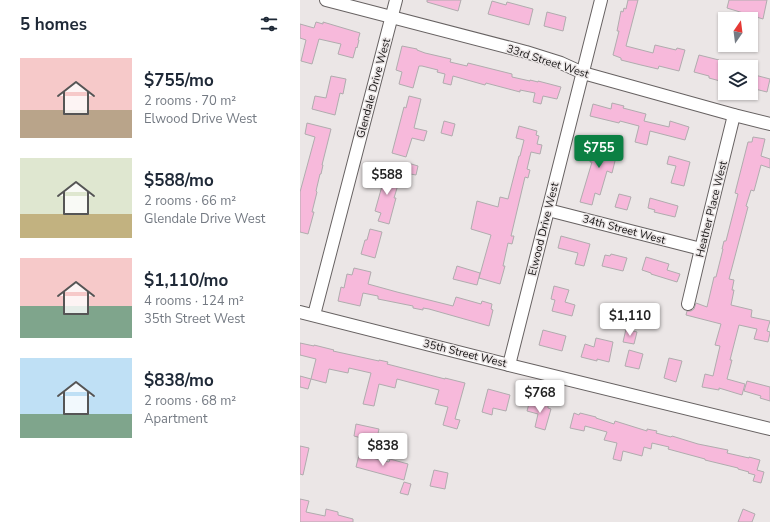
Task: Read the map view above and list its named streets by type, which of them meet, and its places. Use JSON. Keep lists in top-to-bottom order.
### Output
{
  "streets": {
    "street": [
      "33rd Street West",
      "Glendale Drive West",
      "Heather Place West",
      "Elwood Drive West",
      "34th Street West",
      "35th Street West"
    ]
  },
  "crossings": [
    ["33rd Street West", "Glendale Drive West"],
    ["33rd Street West", "Heather Place West"],
    ["33rd Street West", "Elwood Drive West"],
    ["Glendale Drive West", "35th Street West"],
    ["Heather Place West", "34th Street West"],
    ["Elwood Drive West", "34th Street West"],
    ["Elwood Drive West", "35th Street West"]
  ],
  "north": "top",
  "page": {
    "heading": "5 homes",
    "list": [
      {
        "name": "$755/mo",
        "note": "2 rooms · 70 m² · Elwood Drive West"
      },
      {
        "name": "$588/mo",
        "note": "2 rooms · 66 m² · Glendale Drive West"
      },
      {
        "name": "$1,110/mo",
        "note": "4 rooms · 124 m² · 35th Street West"
      },
      {
        "name": "$838/mo",
        "note": "2 rooms · 68 m² · Apartment"
      }
    ],
    "price": [
      "$755",
      "$588",
      "$1,110",
      "$768",
      "$838"
    ]
  }
}
